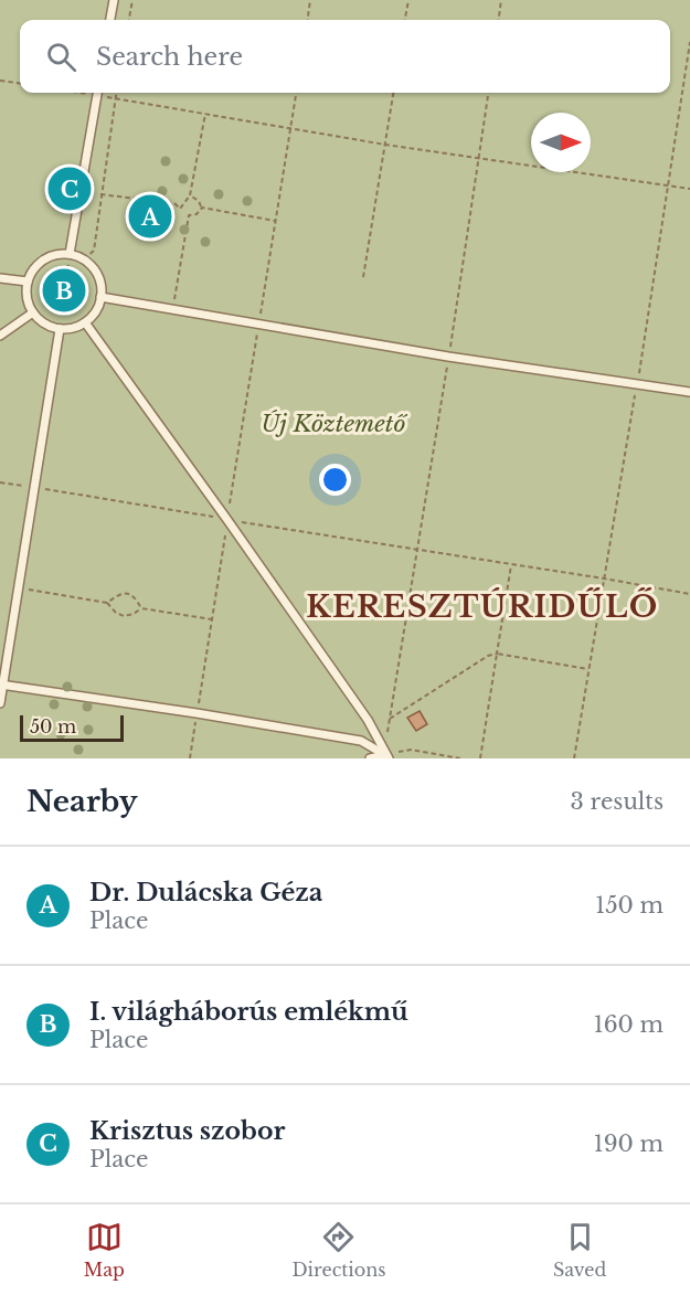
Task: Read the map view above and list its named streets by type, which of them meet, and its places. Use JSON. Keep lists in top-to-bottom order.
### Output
{
  "districts": ["KERESZTÚRIDŰLŐ"],
  "parks": ["Új Köztemető"],
  "scale_bar": "50 m",
  "north": "right",
  "page": {
    "search": "Search here",
    "pins": ["C", "A", "B"],
    "scale": "50 m",
    "heading": ["Nearby", "3 results"],
    "list": [
      {
        "mark": "A",
        "name": "Dr. Dulácska Géza",
        "note": "Place",
        "value": "150 m"
      },
      {
        "mark": "B",
        "name": "I. világháborús emlékmű",
        "note": "Place",
        "value": "160 m"
      },
      {
        "mark": "C",
        "name": "Krisztus szobor",
        "note": "Place",
        "value": "190 m"
      }
    ],
    "nav": ["Map", "Directions", "Saved"]
  }
}
